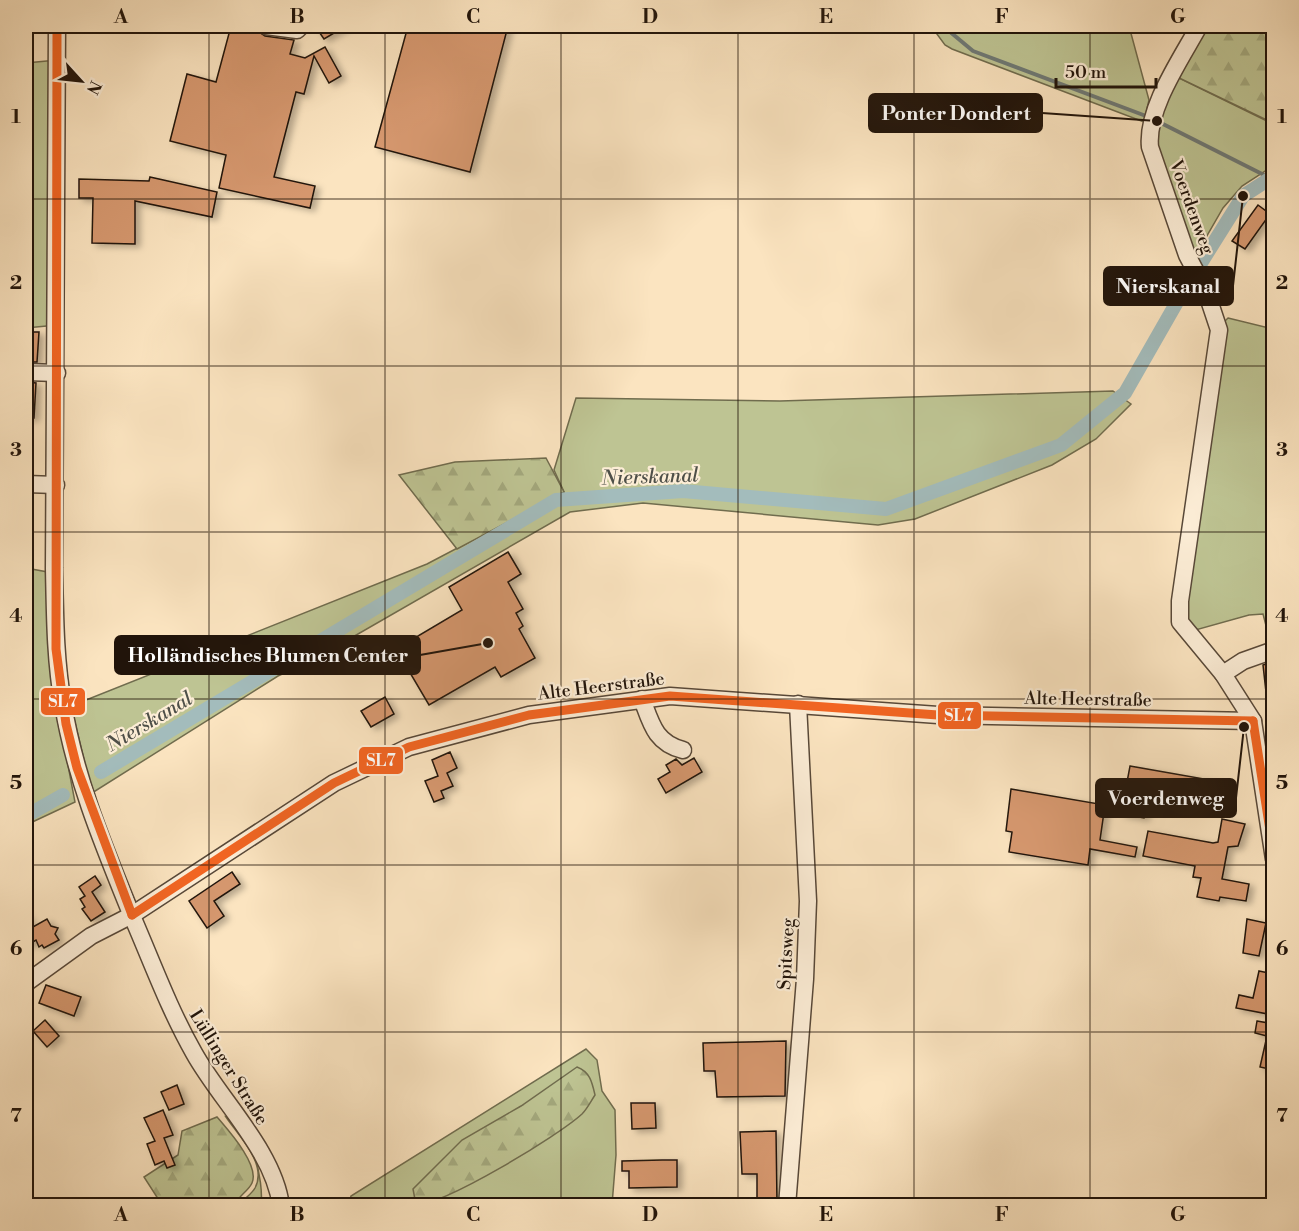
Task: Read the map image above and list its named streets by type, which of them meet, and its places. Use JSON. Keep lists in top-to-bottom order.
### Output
{
  "streets": {
    "street": [
      "Voerdenweg",
      "Alte Heerstraße",
      "Spitsweg",
      "Lüllinger Straße"
    ]
  },
  "crossings": [
    ["Voerdenweg", "Alte Heerstraße"],
    ["Alte Heerstraße", "Spitsweg"],
    ["Alte Heerstraße", "Lüllinger Straße"]
  ],
  "water": ["Nierskanal"],
  "places": [
    "Ponter Dondert",
    "Nierskanal",
    "Holländisches Blumen Center",
    "Voerdenweg"
  ],
  "lines": ["transit line SL7"],
  "scale_bar": "50 m",
  "north": "bottom right",
  "grid": {
    "columns": [
      "A",
      "B",
      "C",
      "D",
      "E",
      "F",
      "G"
    ],
    "rows": [
      "1",
      "2",
      "3",
      "4",
      "5",
      "6",
      "7"
    ]
  }
}
